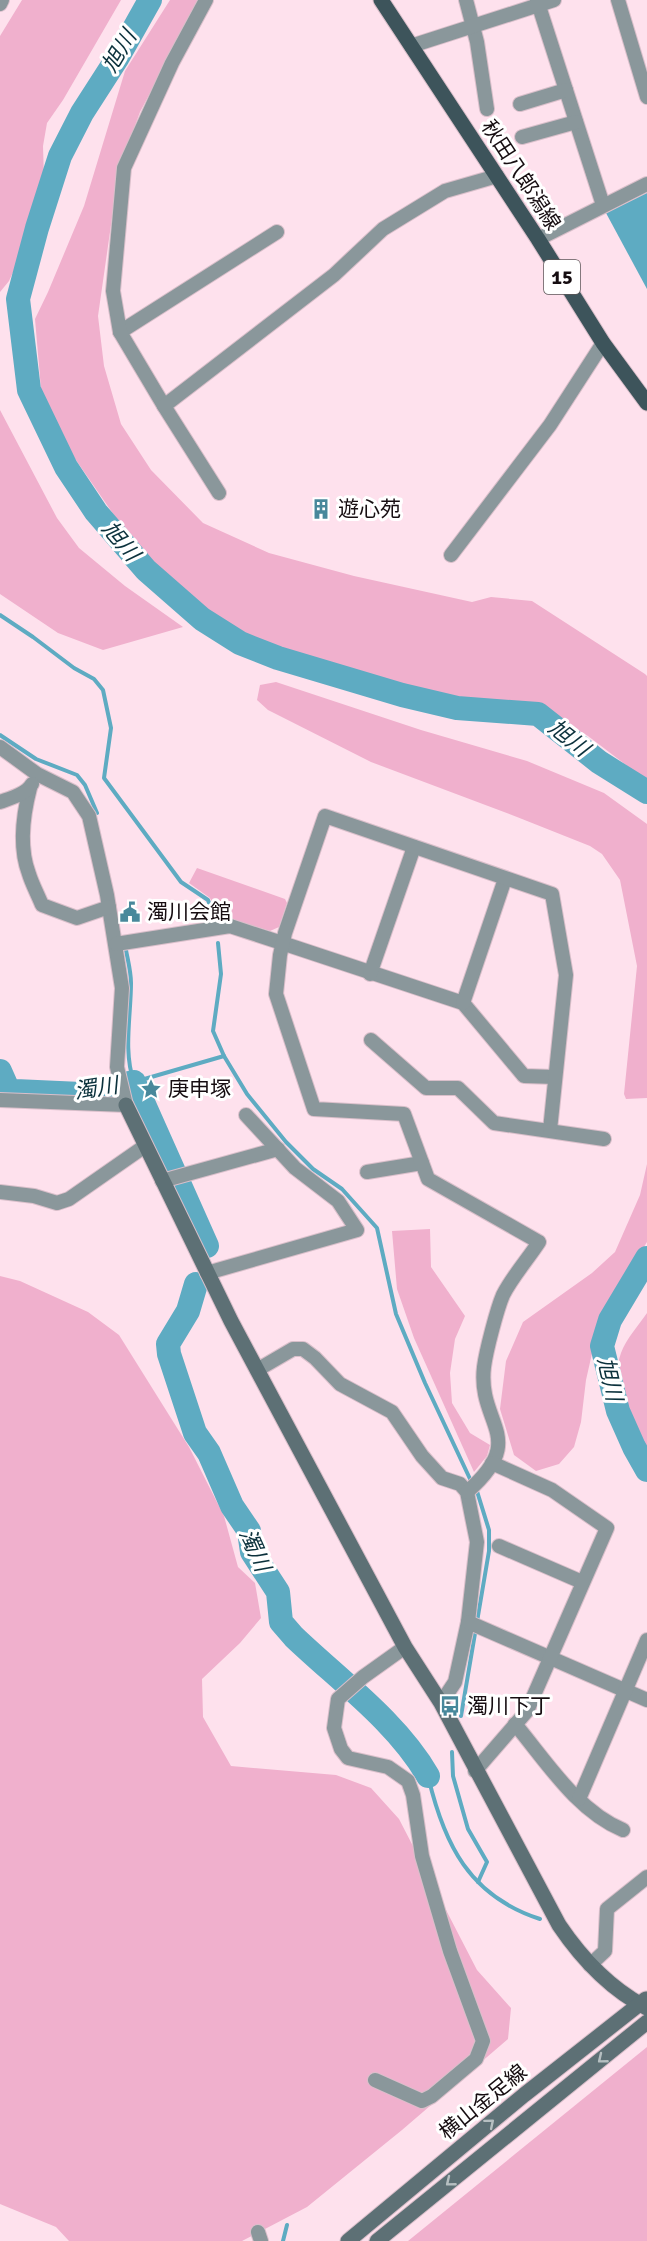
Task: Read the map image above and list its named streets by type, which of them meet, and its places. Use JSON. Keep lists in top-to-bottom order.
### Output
{
  "streets": {
    "main road": ["秋田八郎潟線", "15"],
    "street": ["横山金足線"]
  },
  "water": ["旭川", "濁川"],
  "places": {
    "building": ["遊心苑"],
    "public building": ["濁川会館"],
    "place": ["庚申塚"],
    "bus stop": ["濁川下丁"]
  }
}
